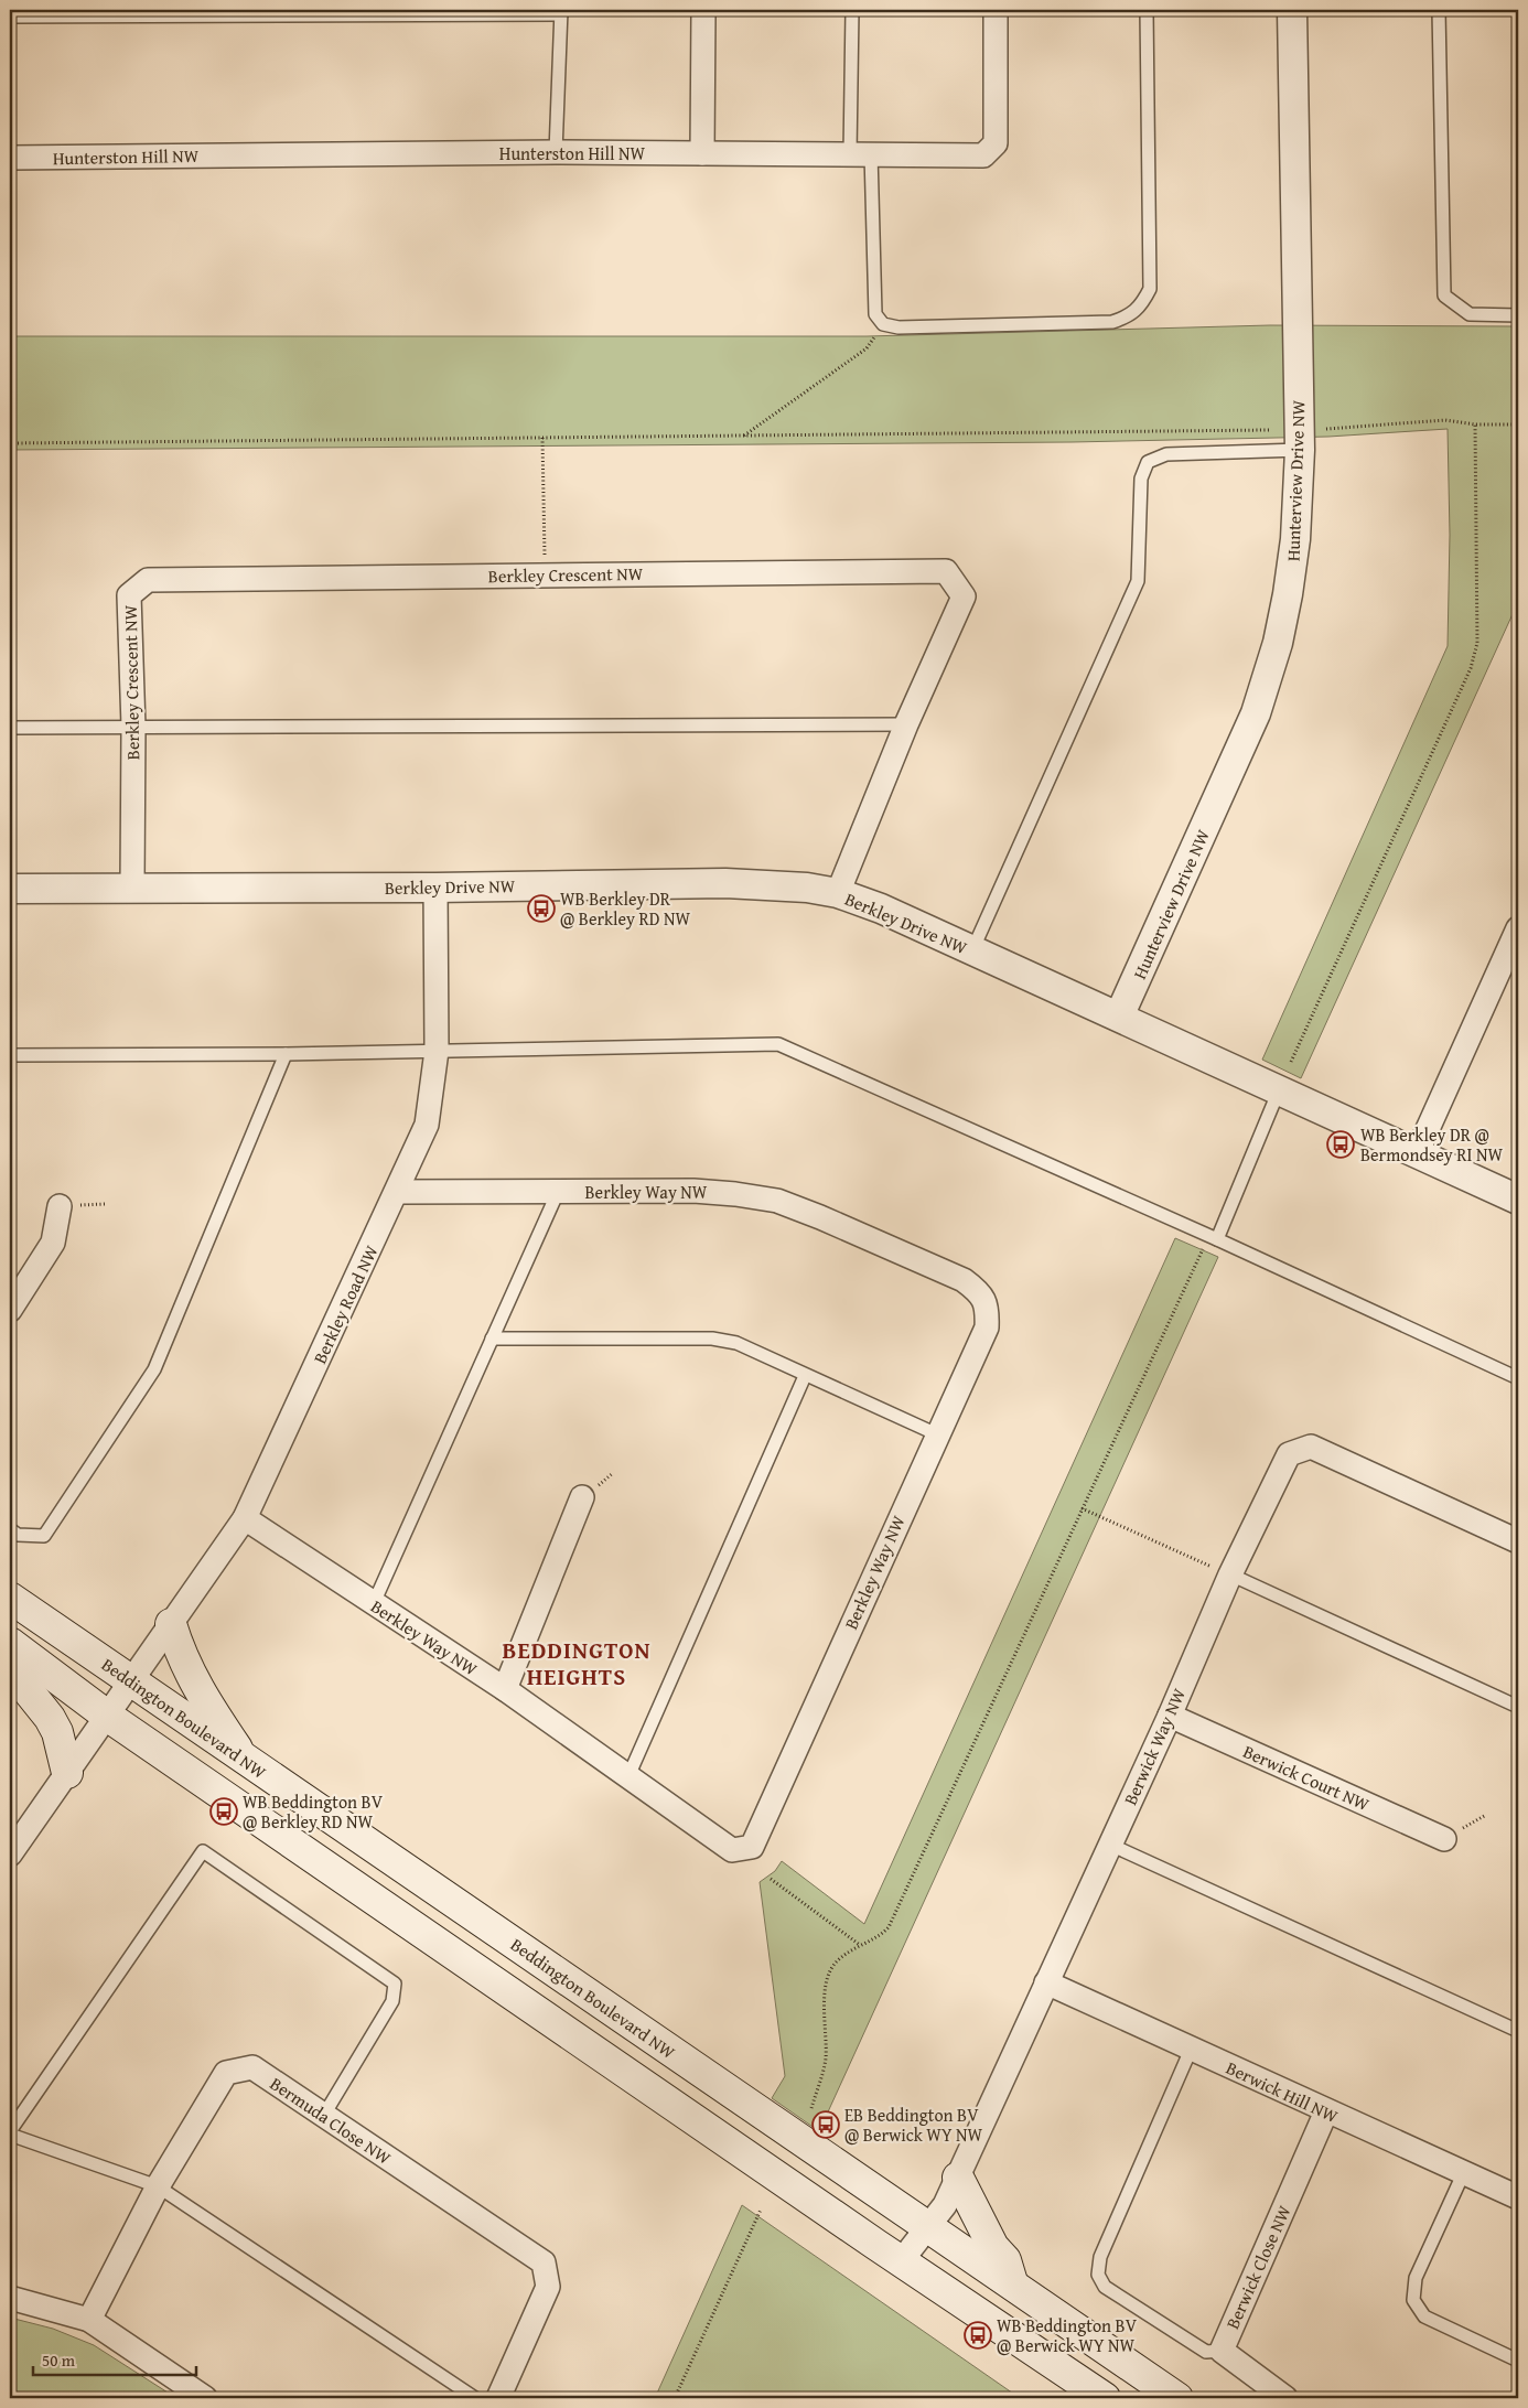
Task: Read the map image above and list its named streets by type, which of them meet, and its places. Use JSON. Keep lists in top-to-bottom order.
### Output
{
  "streets": {
    "main road": ["Beddington Boulevard NW"],
    "street": [
      "Hunterston Hill NW",
      "Hunterview Drive NW",
      "Berkley Crescent NW",
      "Berkley Drive NW",
      "Berkley Way NW",
      "Berkley Road NW",
      "Berwick Way NW",
      "Berwick Court NW",
      "Berwick Hill NW",
      "Bermuda Close NW",
      "Berwick Close NW"
    ]
  },
  "crossings": [
    ["Hunterview Drive NW", "Berkley Drive NW"],
    ["Berkley Crescent NW", "Berkley Drive NW"],
    ["Berkley Drive NW", "Berkley Road NW"],
    ["Berkley Way NW", "Berkley Road NW"],
    ["Berkley Road NW", "Beddington Boulevard NW"],
    ["Beddington Boulevard NW", "Berwick Way NW"],
    ["Berwick Way NW", "Berwick Court NW"],
    ["Berwick Way NW", "Berwick Hill NW"],
    ["Berwick Hill NW", "Berwick Close NW"]
  ],
  "districts": ["BEDDINGTON HEIGHTS"],
  "places": {
    "bus stop": [
      "WB Berkley DR @ Berkley RD NW",
      "WB Berkley DR @ Bermondsey RI NW",
      "WB Beddington BV @ Berkley RD NW",
      "EB Beddington BV @ Berwick WY NW",
      "WB Beddington BV @ Berwick WY NW"
    ]
  },
  "scale_bar": "50 m"
}
